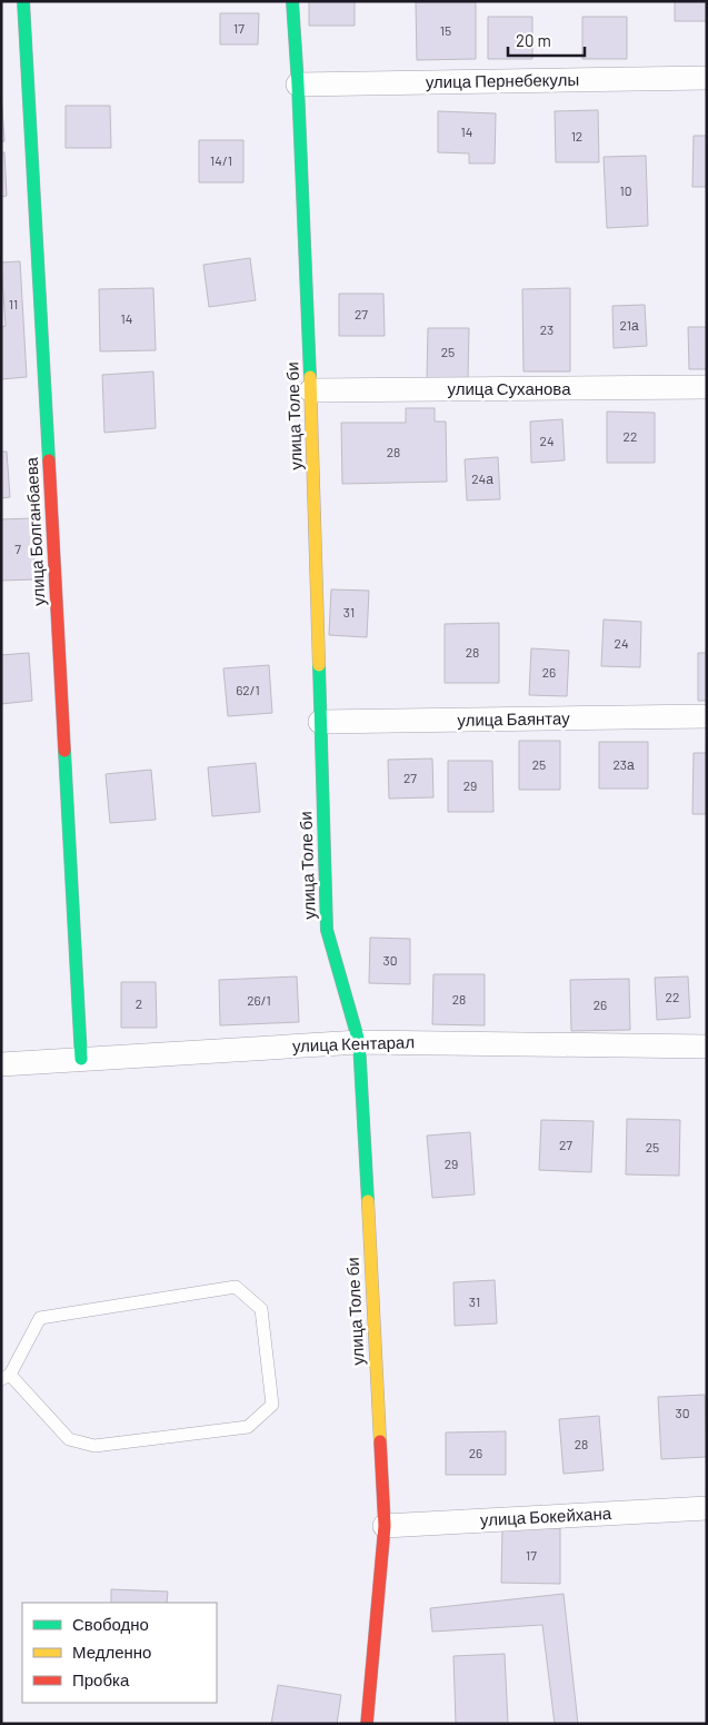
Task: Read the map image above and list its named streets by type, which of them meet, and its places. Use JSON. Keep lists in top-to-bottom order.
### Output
{
  "streets": {
    "street": [
      "улица Пернебекулы",
      "улица Суханова",
      "улица Толе би",
      "улица Болганбаева",
      "улица Баянтау",
      "улица Кентарал",
      "улица Бокейхана"
    ]
  },
  "crossings": [
    ["улица Пернебекулы", "улица Толе би"],
    ["улица Суханова", "улица Толе би"],
    ["улица Толе би", "улица Баянтау"],
    ["улица Толе би", "улица Кентарал"],
    ["улица Толе би", "улица Бокейхана"],
    ["улица Болганбаева", "улица Кентарал"]
  ],
  "house_numbers": [
    "17",
    "15",
    "14",
    "12",
    "14/1",
    "10",
    "11",
    "27",
    "14",
    "21а",
    "23",
    "25",
    "22",
    "24",
    "28",
    "24а",
    "7",
    "31",
    "24",
    "28",
    "26",
    "62/1",
    "25",
    "23а",
    "27",
    "29",
    "30",
    "22",
    "28",
    "26/1",
    "2",
    "26",
    "27",
    "25",
    "29",
    "31",
    "30",
    "28",
    "26",
    "17"
  ],
  "legend": ["Свободно", "Медленно", "Пробка"],
  "scale_bar": "20 m"
}
